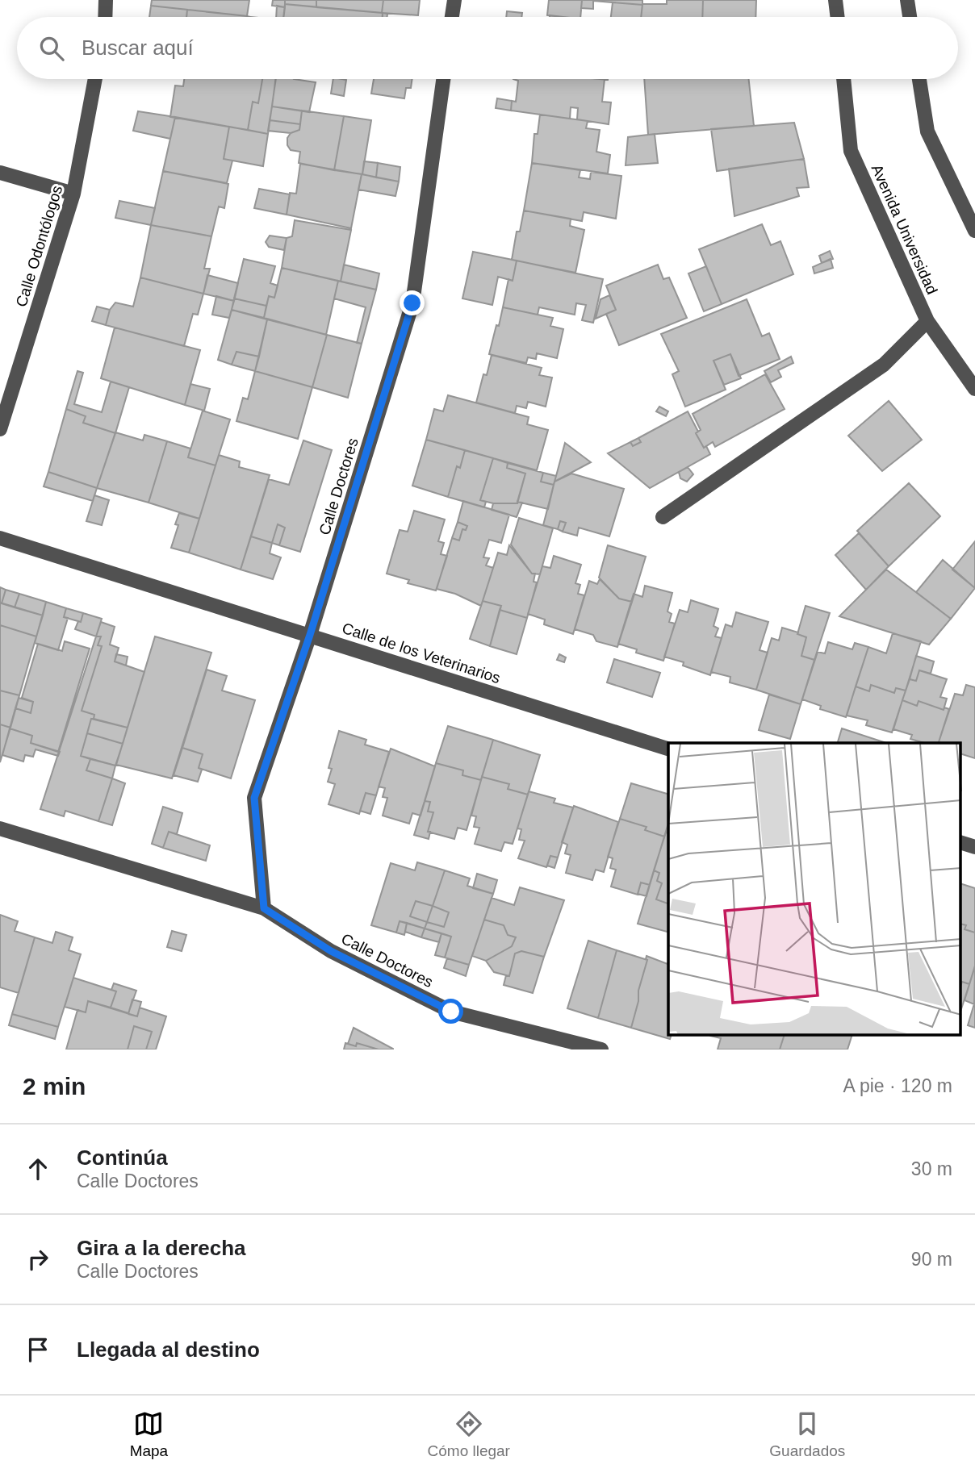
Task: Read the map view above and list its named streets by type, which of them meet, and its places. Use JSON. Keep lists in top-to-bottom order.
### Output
{
  "streets": {
    "street": [
      "Avenida Universidad",
      "Calle Odontólogos",
      "Calle Doctores",
      "Calle de los Veterinarios"
    ]
  },
  "crossings": [
    ["Calle Doctores", "Calle de los Veterinarios"]
  ],
  "page": {
    "search": "Buscar aquí",
    "heading": ["2 min", "A pie · 120 m"],
    "list": [
      ["Continúa", "Calle Doctores", "30 m"],
      ["Gira a la derecha", "Calle Doctores", "90 m"],
      "Llegada al destino"
    ],
    "nav": ["Mapa", "Cómo llegar", "Guardados"]
  }
}
